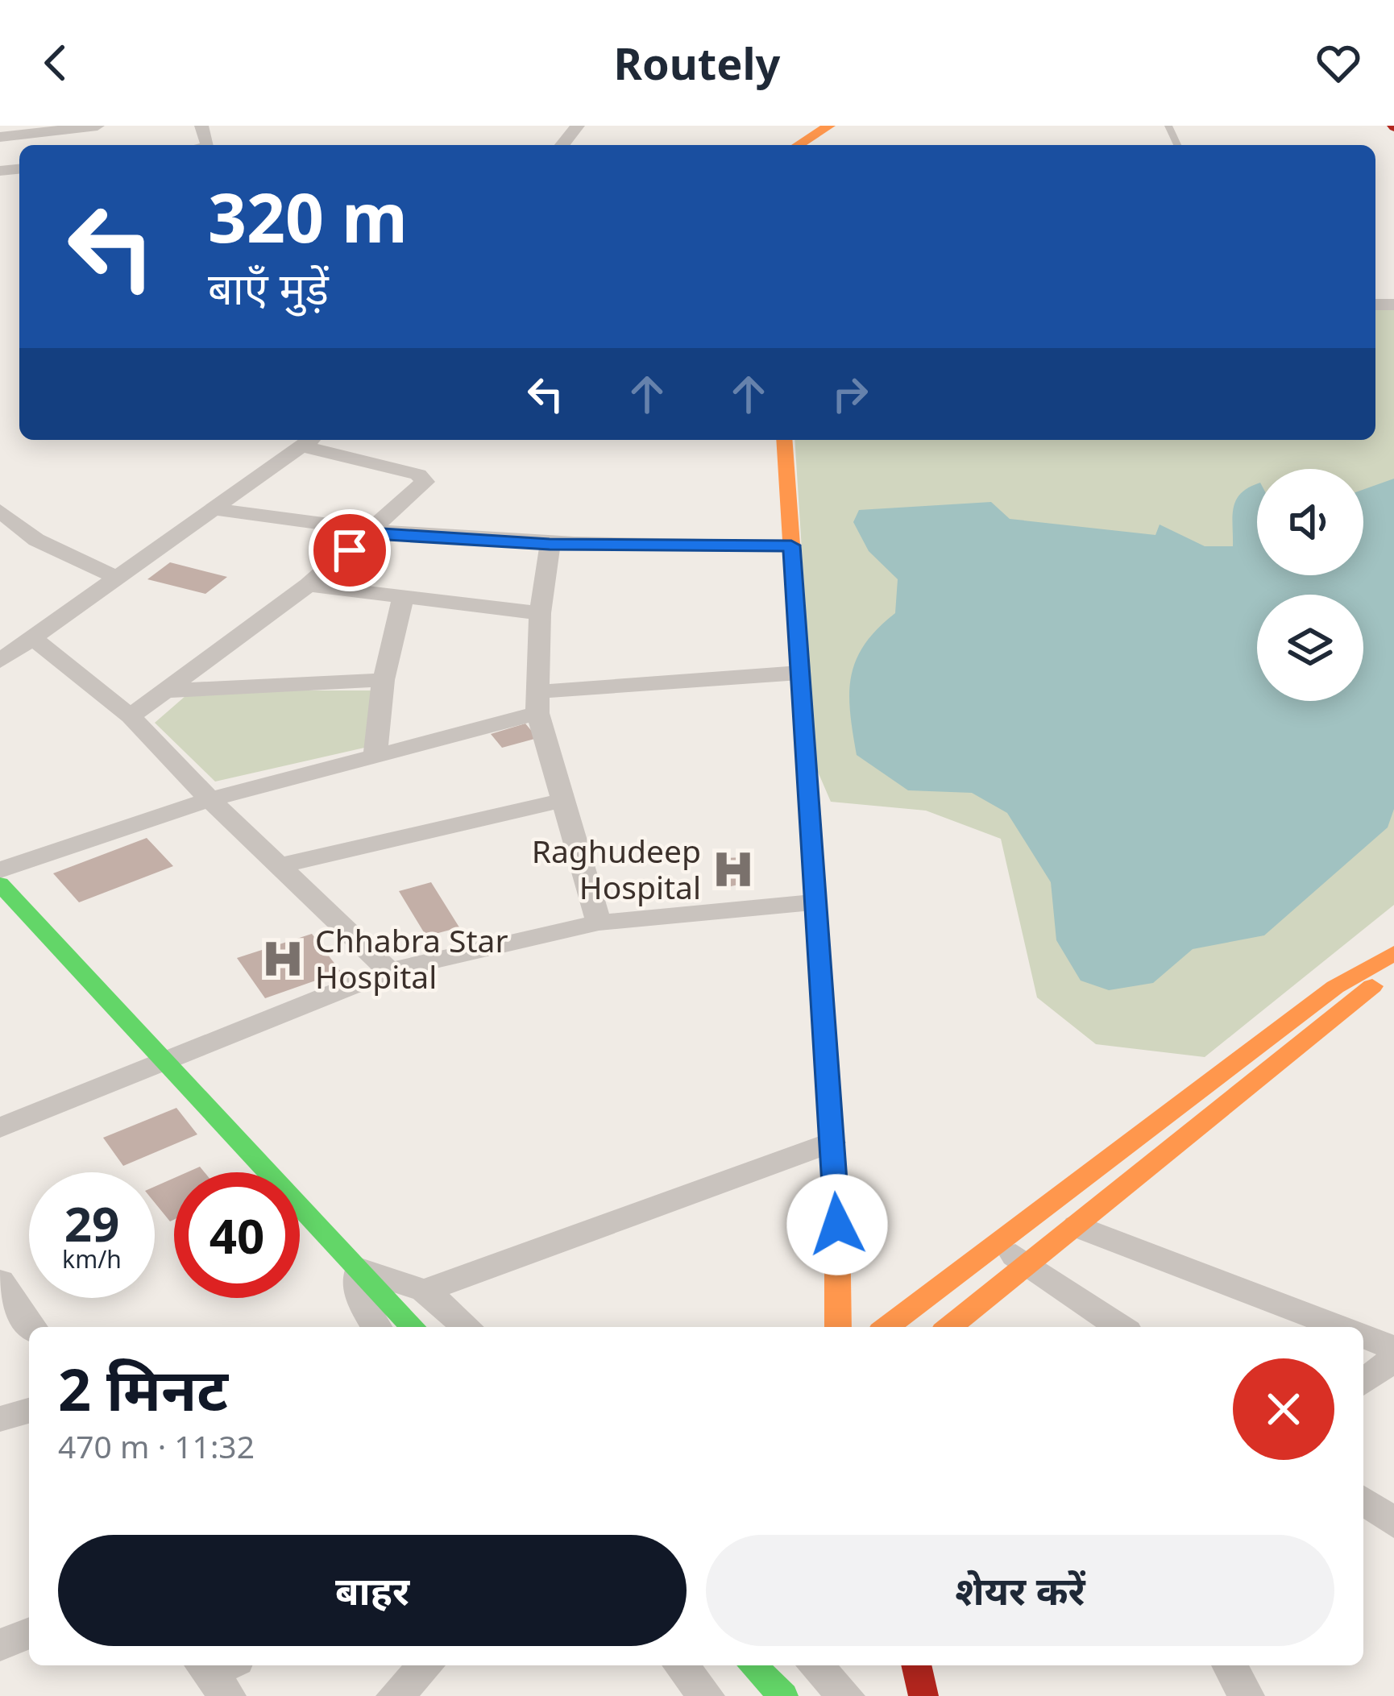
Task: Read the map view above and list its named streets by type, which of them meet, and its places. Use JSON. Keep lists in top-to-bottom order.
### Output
{
  "places": {
    "hospital": ["Raghudeep Hospital", "Chhabra Star Hospital"]
  },
  "page": {
    "header": "Routely",
    "turn": ["320 m", "बाएँ मुड़ें"],
    "speed": "29 km/h",
    "limit": "40",
    "heading": ["2 मिनट", "470 m · 11:32"],
    "buttons": ["बाहर", "शेयर करें"]
  }
}
